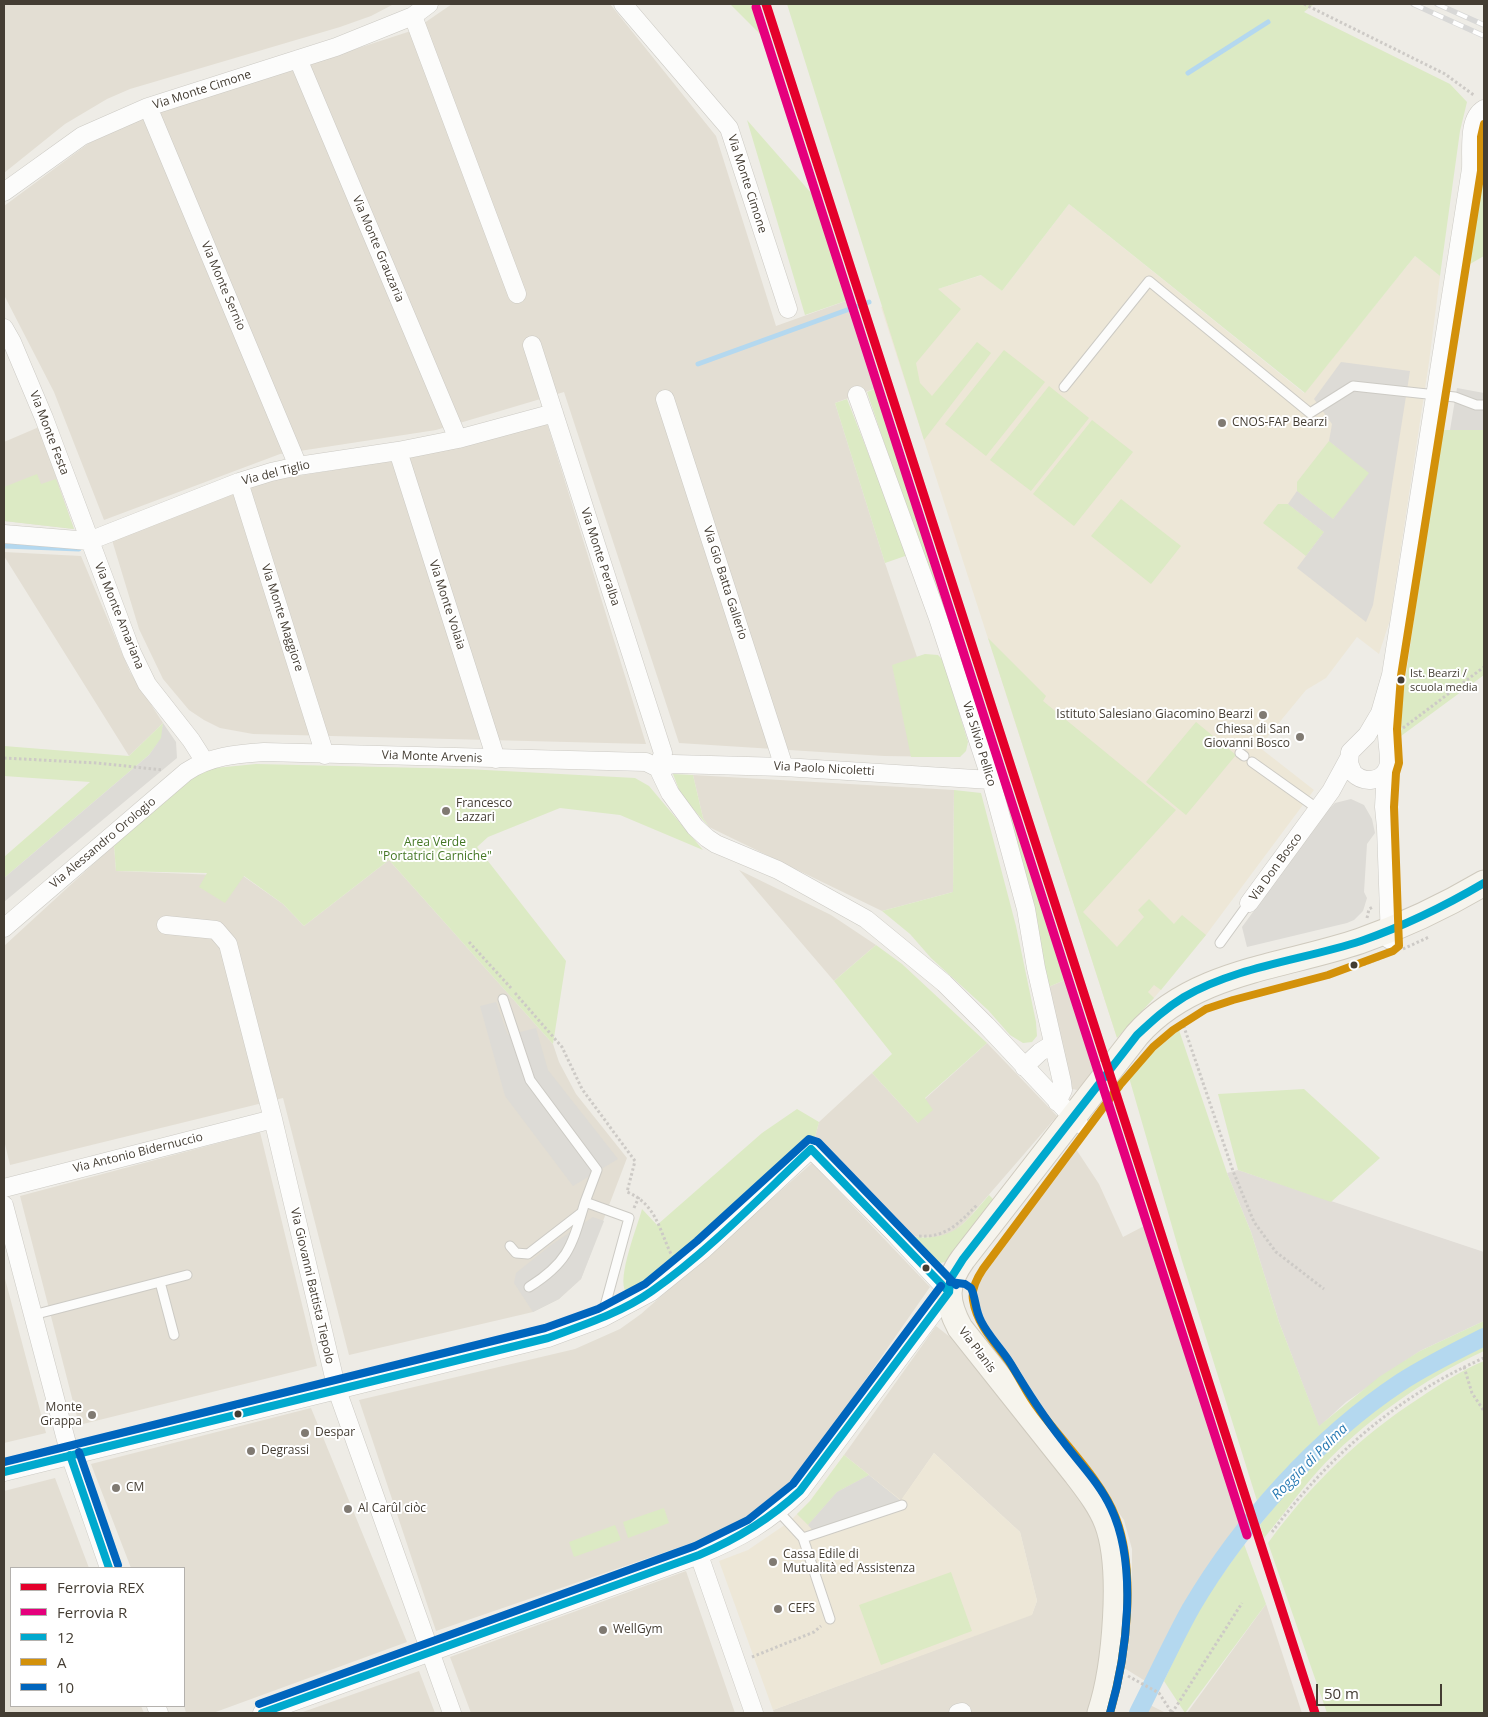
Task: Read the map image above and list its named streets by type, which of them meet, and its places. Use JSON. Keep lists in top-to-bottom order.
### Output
{
  "streets": {
    "street": [
      "Via Monte Cimone",
      "Via Monte Grauzaria",
      "Via Monte Sernio",
      "Via Monte Festa",
      "Via del Tiglio",
      "Via Monte Peralba",
      "Via Gio Batta Gallerio",
      "Via Monte Volaia",
      "Via Monte Amariana",
      "Via Monte Maggiore",
      "Via Silvio Pellico",
      "Via Monte Arvenis",
      "Via Paolo Nicoletti",
      "Via Alessandro Orologio",
      "Via Don Bosco",
      "Via Antonio Bidernuccio",
      "Via Giovanni Battista Tiepolo",
      "Via Planis"
    ]
  },
  "crossings": [
    ["Via Monte Cimone", "Via Monte Grauzaria"],
    ["Via Monte Cimone", "Via Monte Sernio"],
    ["Via Monte Grauzaria", "Via del Tiglio"],
    ["Via Monte Sernio", "Via del Tiglio"],
    ["Via Monte Festa", "Via del Tiglio"],
    ["Via Monte Festa", "Via Monte Amariana"],
    ["Via del Tiglio", "Via Monte Peralba"],
    ["Via del Tiglio", "Via Monte Volaia"],
    ["Via del Tiglio", "Via Monte Amariana"],
    ["Via del Tiglio", "Via Monte Maggiore"],
    ["Via Monte Peralba", "Via Monte Arvenis"],
    ["Via Monte Peralba", "Via Paolo Nicoletti"],
    ["Via Gio Batta Gallerio", "Via Paolo Nicoletti"],
    ["Via Monte Volaia", "Via Monte Arvenis"],
    ["Via Monte Amariana", "Via Monte Arvenis"],
    ["Via Monte Amariana", "Via Alessandro Orologio"],
    ["Via Monte Maggiore", "Via Monte Arvenis"],
    ["Via Silvio Pellico", "Via Paolo Nicoletti"],
    ["Via Monte Arvenis", "Via Paolo Nicoletti"],
    ["Via Monte Arvenis", "Via Alessandro Orologio"],
    ["Via Antonio Bidernuccio", "Via Giovanni Battista Tiepolo"]
  ],
  "water": ["Roggia di Palma"],
  "parks": ["Area Verde \"Portatrici Carniche\""],
  "places": [
    "CNOS-FAP Bearzi",
    "Ist. Bearzi / scuola media",
    "Istituto Salesiano Giacomino Bearzi",
    "Chiesa di San Giovanni Bosco",
    "Francesco Lazzari",
    "Monte Grappa",
    "Despar",
    "Degrassi",
    "CM",
    "Al Carûl ciòc",
    "Cassa Edile di Mutualità ed Assistenza",
    "CEFS",
    "WellGym"
  ],
  "lines": [
    "rail line REX",
    "rail line R",
    "transit line A",
    "transit line 12",
    "transit line 10"
  ],
  "legend": [
    "Ferrovia REX",
    "Ferrovia R",
    "12",
    "A",
    "10"
  ],
  "scale_bar": "50 m"
}
